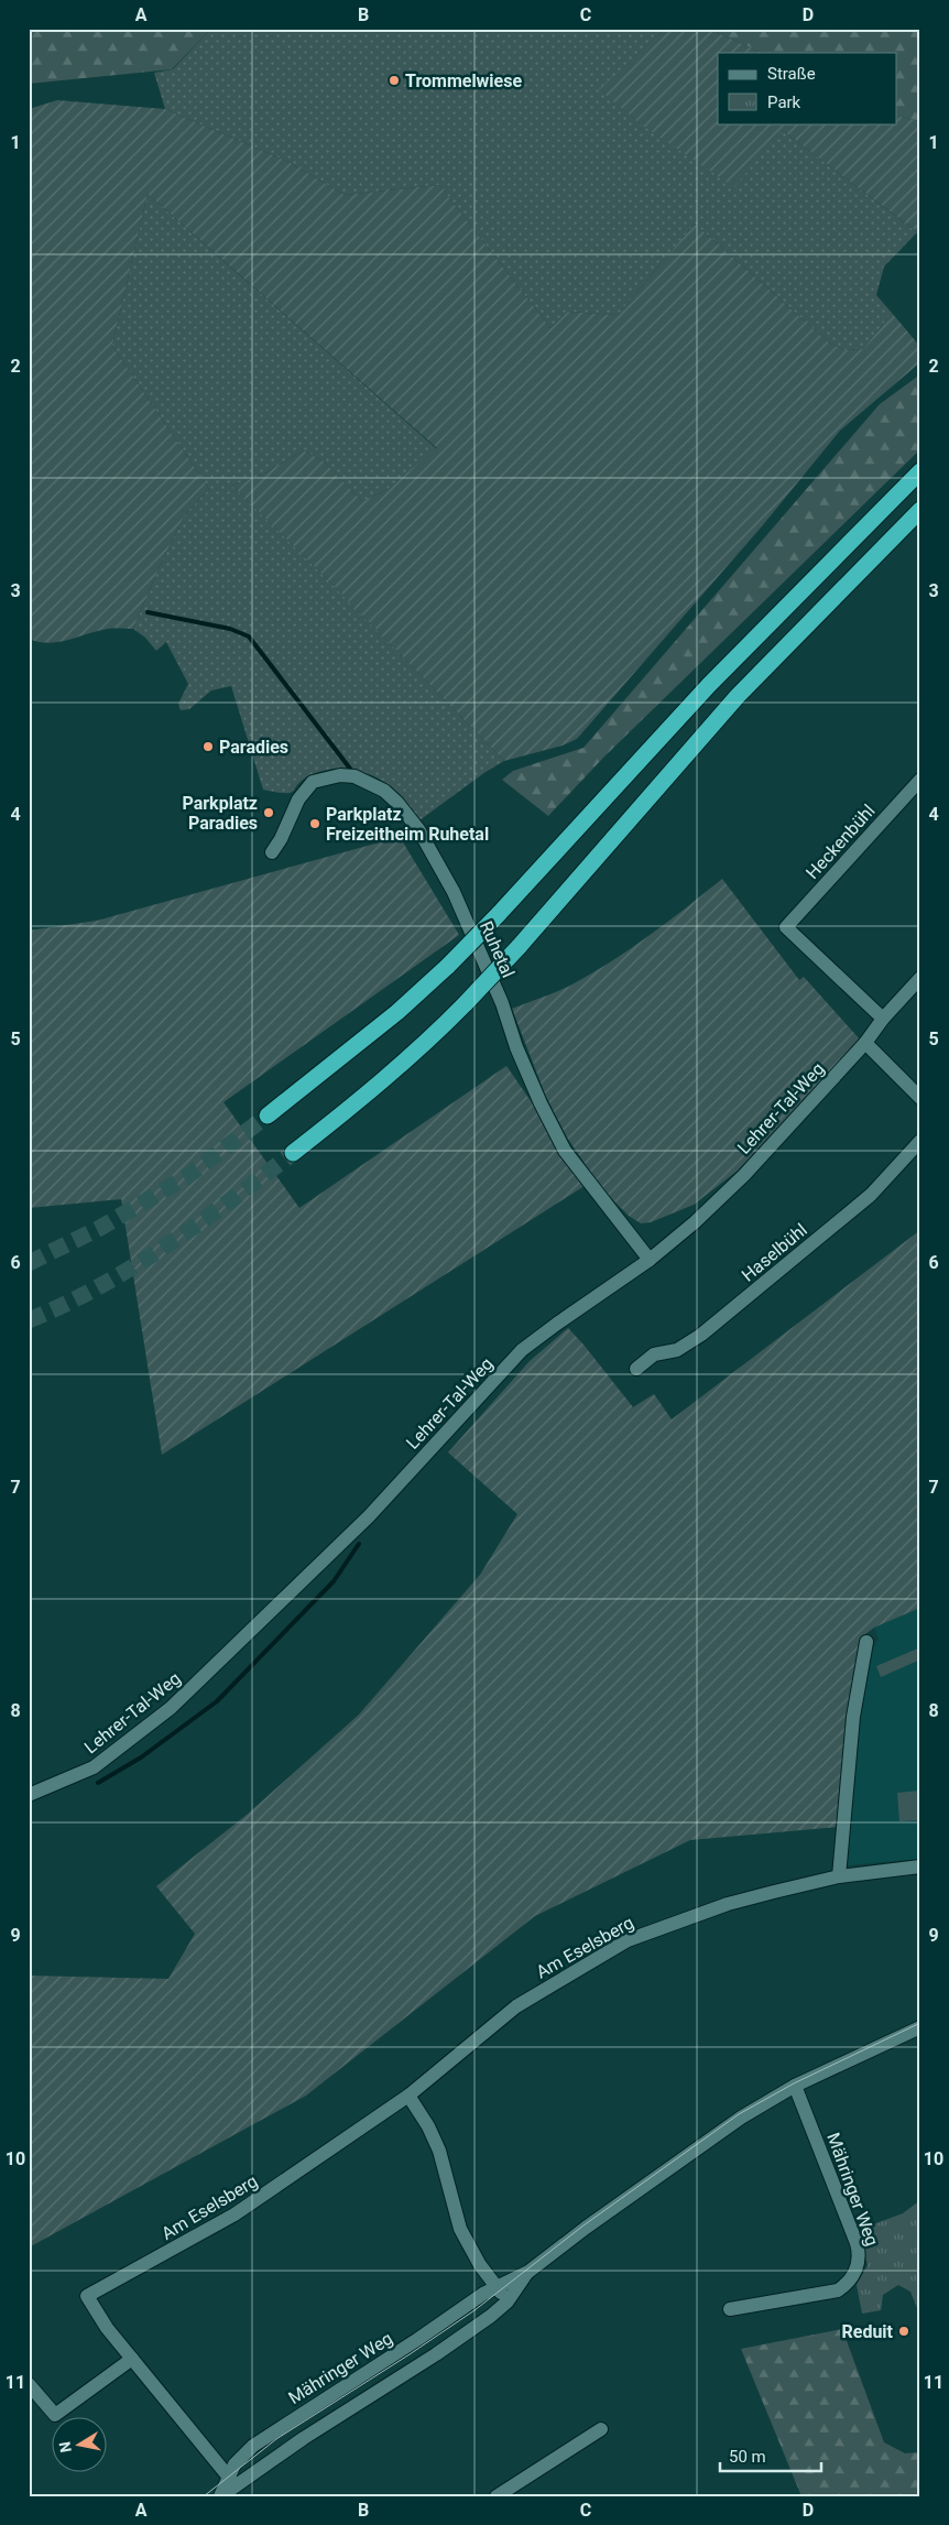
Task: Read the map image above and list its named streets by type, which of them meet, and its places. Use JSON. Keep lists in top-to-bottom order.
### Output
{
  "streets": {
    "street": [
      "Heckenbühl",
      "Ruhetal",
      "Lehrer-Tal-Weg",
      "Haselbühl",
      "Am Eselsberg",
      "Mähringer Weg"
    ]
  },
  "crossings": [
    ["Heckenbühl", "Lehrer-Tal-Weg"],
    ["Ruhetal", "Lehrer-Tal-Weg"],
    ["Am Eselsberg", "Mähringer Weg"]
  ],
  "places": [
    "Trommelwiese",
    "Paradies",
    "Parkplatz Paradies",
    "Parkplatz Freizeitheim Ruhetal",
    "Reduit"
  ],
  "legend": ["Straße", "Park"],
  "scale_bar": "50 m",
  "north": "left",
  "grid": {
    "columns": [
      "A",
      "B",
      "C",
      "D"
    ],
    "rows": [
      "1",
      "2",
      "3",
      "4",
      "5",
      "6",
      "7",
      "8",
      "9",
      "10",
      "11"
    ]
  }
}
